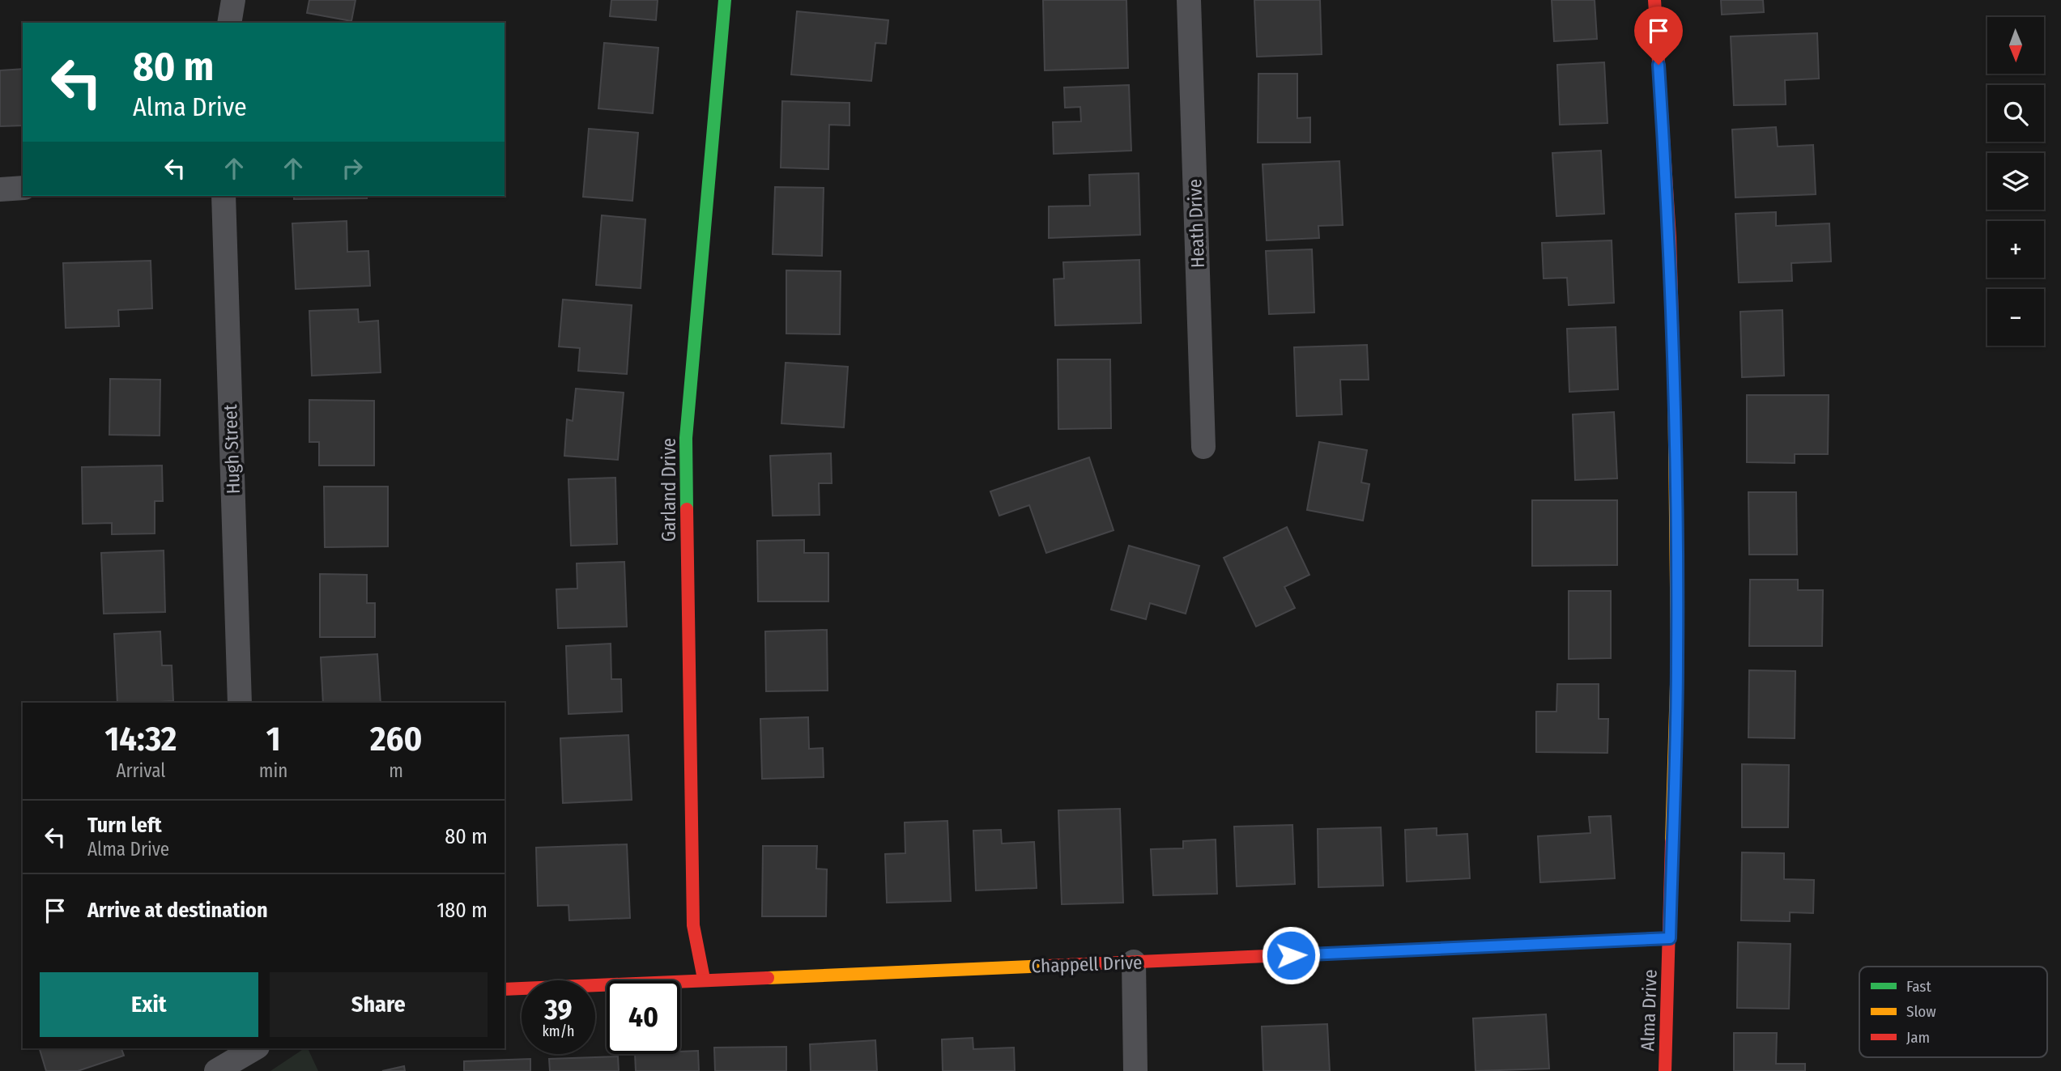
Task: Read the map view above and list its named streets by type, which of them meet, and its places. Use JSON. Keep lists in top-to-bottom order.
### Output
{
  "streets": {
    "street": [
      "Heath Drive",
      "Hugh Street",
      "Garland Drive",
      "Chappell Drive",
      "Alma Drive"
    ]
  },
  "crossings": [
    ["Garland Drive", "Chappell Drive"],
    ["Chappell Drive", "Alma Drive"]
  ],
  "legend": ["Fast", "Slow", "Jam"],
  "north": "bottom",
  "page": {
    "map_buttons": ["+", "−"],
    "turn": ["80 m", "Alma Drive"],
    "eta": [
      "14:32",
      "Arrival",
      "1",
      "min",
      "260",
      "m"
    ],
    "list": [
      {
        "name": "Turn left",
        "note": "Alma Drive",
        "value": "80 m"
      },
      {
        "name": "Arrive at destination",
        "value": "180 m"
      }
    ],
    "buttons": ["Exit", "Share"],
    "speed": "39 km/h",
    "limit": "40"
  }
}
